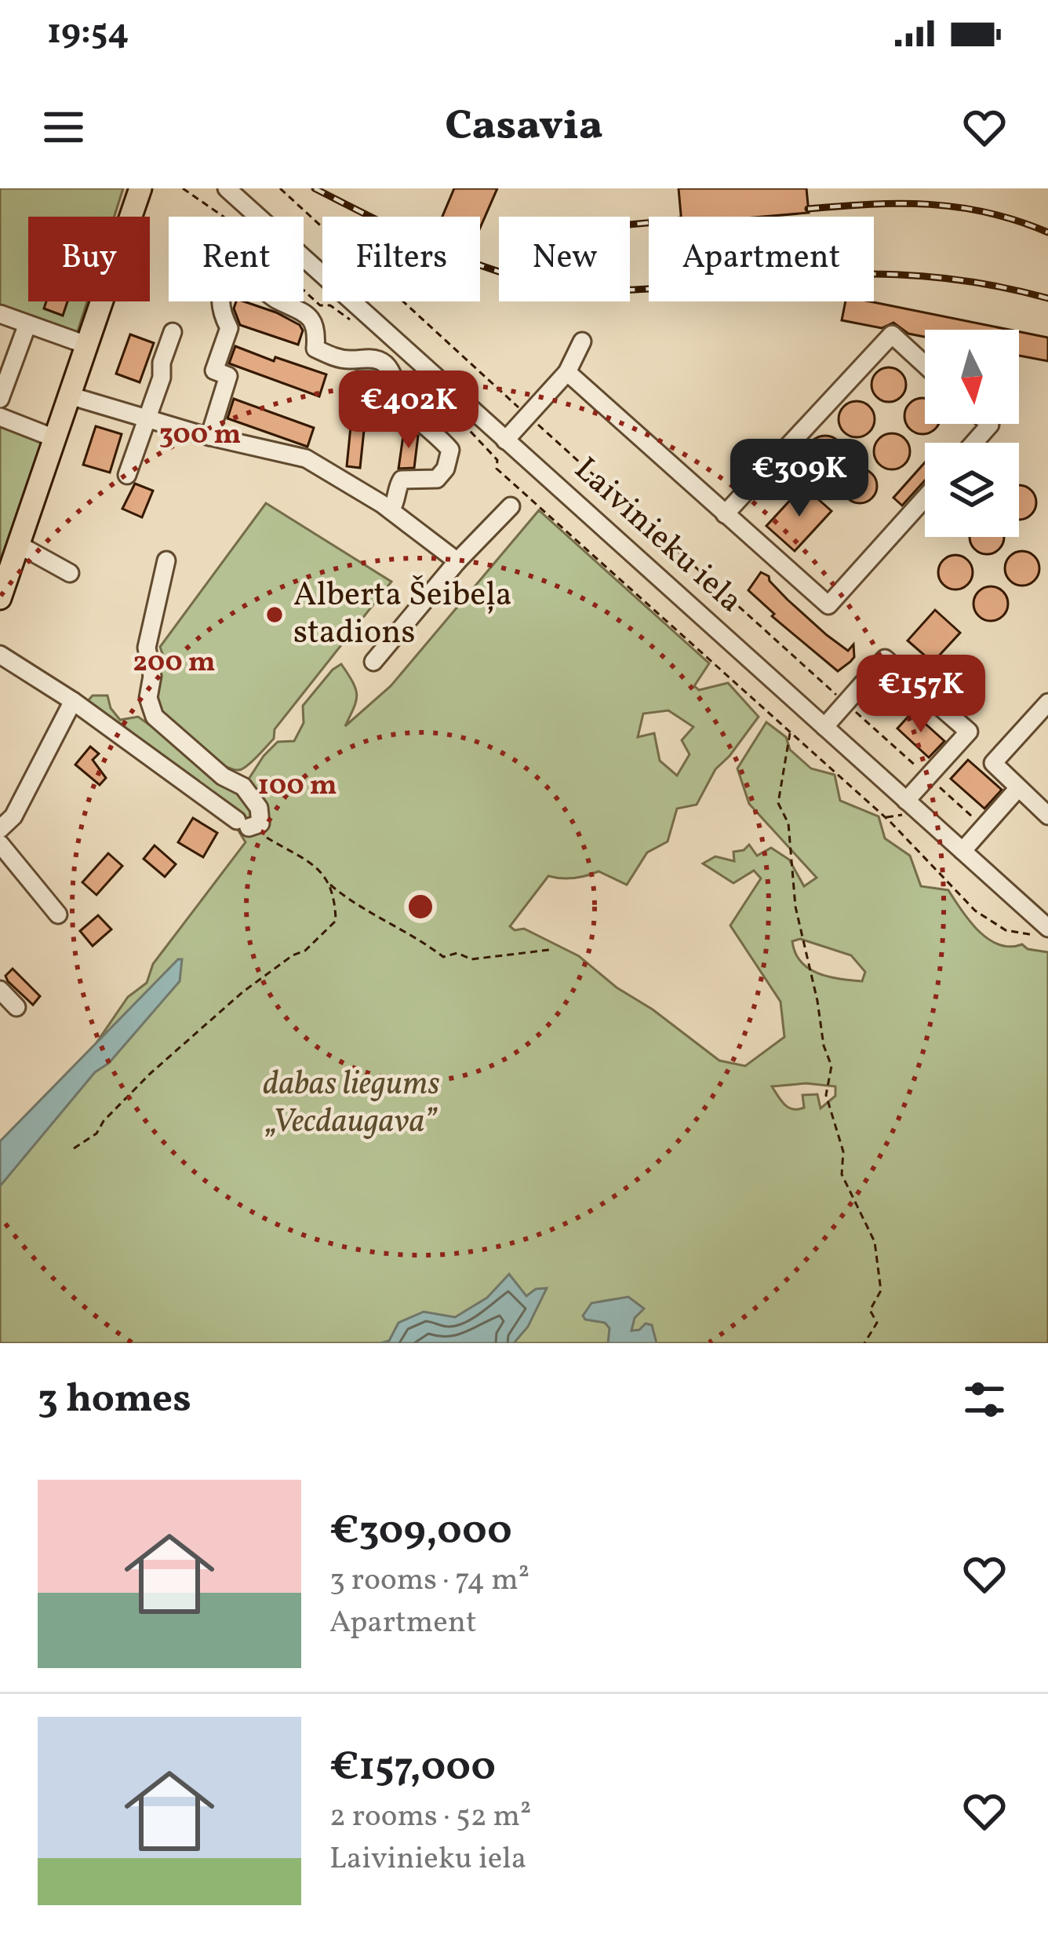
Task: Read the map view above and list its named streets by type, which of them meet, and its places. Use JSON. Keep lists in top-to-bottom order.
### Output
{
  "streets": {
    "street": ["Laivinieku iela"]
  },
  "parks": ["dabas liegums „Vecdaugava”"],
  "places": ["Alberta Šeibeļa stadions"],
  "north": "bottom",
  "page": {
    "status": "19:54",
    "header": "Casavia",
    "chip": [
      "Buy",
      "Rent",
      "Filters",
      "New",
      "Apartment"
    ],
    "price": ["€402K", "€309K", "€157K"],
    "heading": "3 homes",
    "list": [
      {
        "name": "€309,000",
        "note": "3 rooms · 74 m² · Apartment"
      },
      {
        "name": "€157,000",
        "note": "2 rooms · 52 m² · Laivinieku iela"
      }
    ]
  },
  "rings": ["300 m", "200 m", "100 m"]
}
